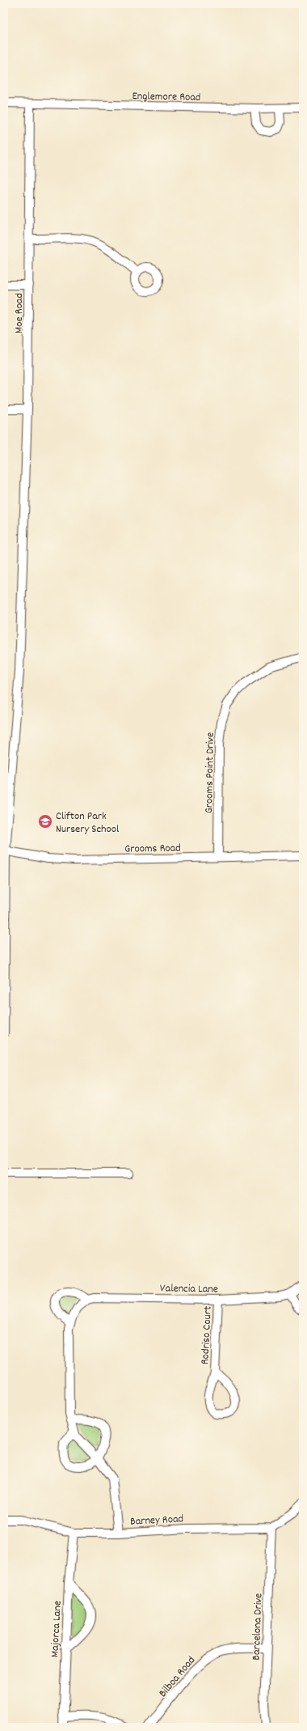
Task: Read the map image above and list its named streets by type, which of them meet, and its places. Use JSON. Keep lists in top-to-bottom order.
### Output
{
  "streets": {
    "street": [
      "Englemore Road",
      "Moe Road",
      "Grooms Point Drive",
      "Grooms Road",
      "Valencia Lane",
      "Rodriso Court",
      "Barney Road",
      "Barcelona Drive",
      "Majorca Lane",
      "Bilboa Road"
    ]
  },
  "crossings": [
    ["Englemore Road", "Moe Road"],
    ["Moe Road", "Grooms Road"],
    ["Grooms Point Drive", "Grooms Road"],
    ["Valencia Lane", "Rodriso Court"],
    ["Barney Road", "Barcelona Drive"],
    ["Barney Road", "Majorca Lane"],
    ["Barcelona Drive", "Bilboa Road"]
  ],
  "places": {
    "school or university": ["Clifton Park Nursery School"]
  }
}
